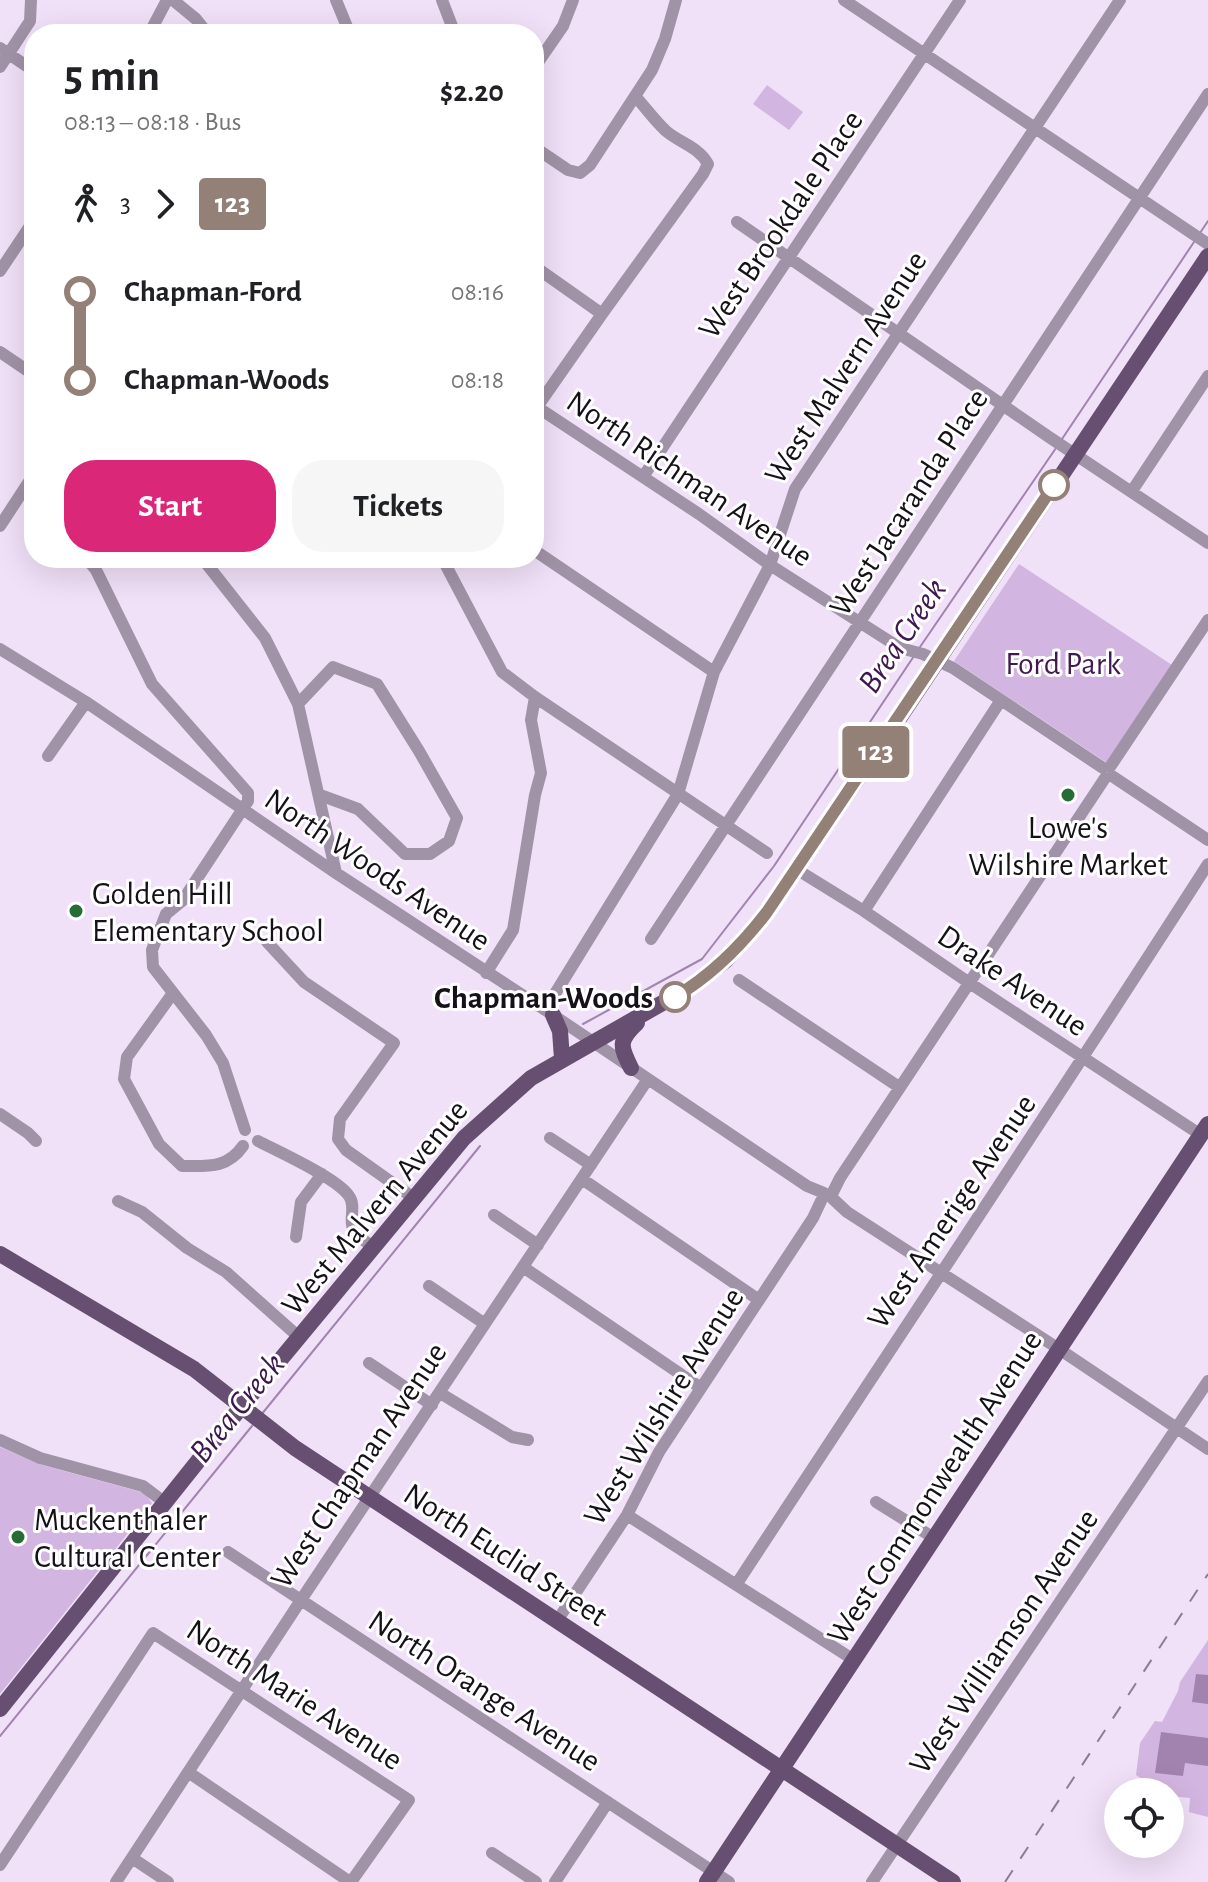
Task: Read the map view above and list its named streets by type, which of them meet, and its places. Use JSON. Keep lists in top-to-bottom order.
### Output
{
  "streets": {
    "main road": ["West Malvern Avenue", "West Commonwealth Avenue", "North Euclid Street"],
    "street": [
      "West Brookdale Place",
      "North Richman Avenue",
      "West Jacaranda Place",
      "North Woods Avenue",
      "Drake Avenue",
      "West Amerige Avenue",
      "West Wilshire Avenue",
      "West Chapman Avenue",
      "West Williamson Avenue",
      "North Orange Avenue",
      "North Marie Avenue"
    ]
  },
  "crossings": [
    ["West Brookdale Place", "North Richman Avenue"],
    ["West Malvern Avenue", "North Richman Avenue"],
    ["West Malvern Avenue", "North Woods Avenue"],
    ["West Malvern Avenue", "North Euclid Street"],
    ["North Richman Avenue", "West Jacaranda Place"],
    ["North Richman Avenue", "West Wilshire Avenue"],
    ["North Woods Avenue", "West Amerige Avenue"],
    ["North Woods Avenue", "West Wilshire Avenue"],
    ["North Woods Avenue", "West Chapman Avenue"],
    ["North Woods Avenue", "West Commonwealth Avenue"],
    ["North Woods Avenue", "West Williamson Avenue"],
    ["Drake Avenue", "West Amerige Avenue"],
    ["Drake Avenue", "West Wilshire Avenue"],
    ["Drake Avenue", "West Commonwealth Avenue"],
    ["West Wilshire Avenue", "North Euclid Street"],
    ["West Chapman Avenue", "North Euclid Street"],
    ["West Chapman Avenue", "North Orange Avenue"],
    ["West Chapman Avenue", "North Marie Avenue"],
    ["West Commonwealth Avenue", "North Euclid Street"],
    ["West Commonwealth Avenue", "North Orange Avenue"],
    ["North Euclid Street", "West Williamson Avenue"]
  ],
  "water": ["Brea Creek"],
  "parks": ["Ford Park"],
  "places": [
    "Lowe's Wilshire Market",
    "Golden Hill Elementary School",
    "Chapman-Woods",
    "Muckenthaler Cultural Center"
  ],
  "lines": ["bus line 123"],
  "page": {
    "on_map": "123",
    "heading": ["5 min", "08:13 – 08:18 · Bus", "$2.20"],
    "legs": ["3", "123"],
    "list": [
      {
        "name": "Chapman-Ford",
        "value": "08:16"
      },
      {
        "name": "Chapman-Woods",
        "value": "08:18"
      }
    ],
    "buttons": ["Start", "Tickets"]
  }
}
